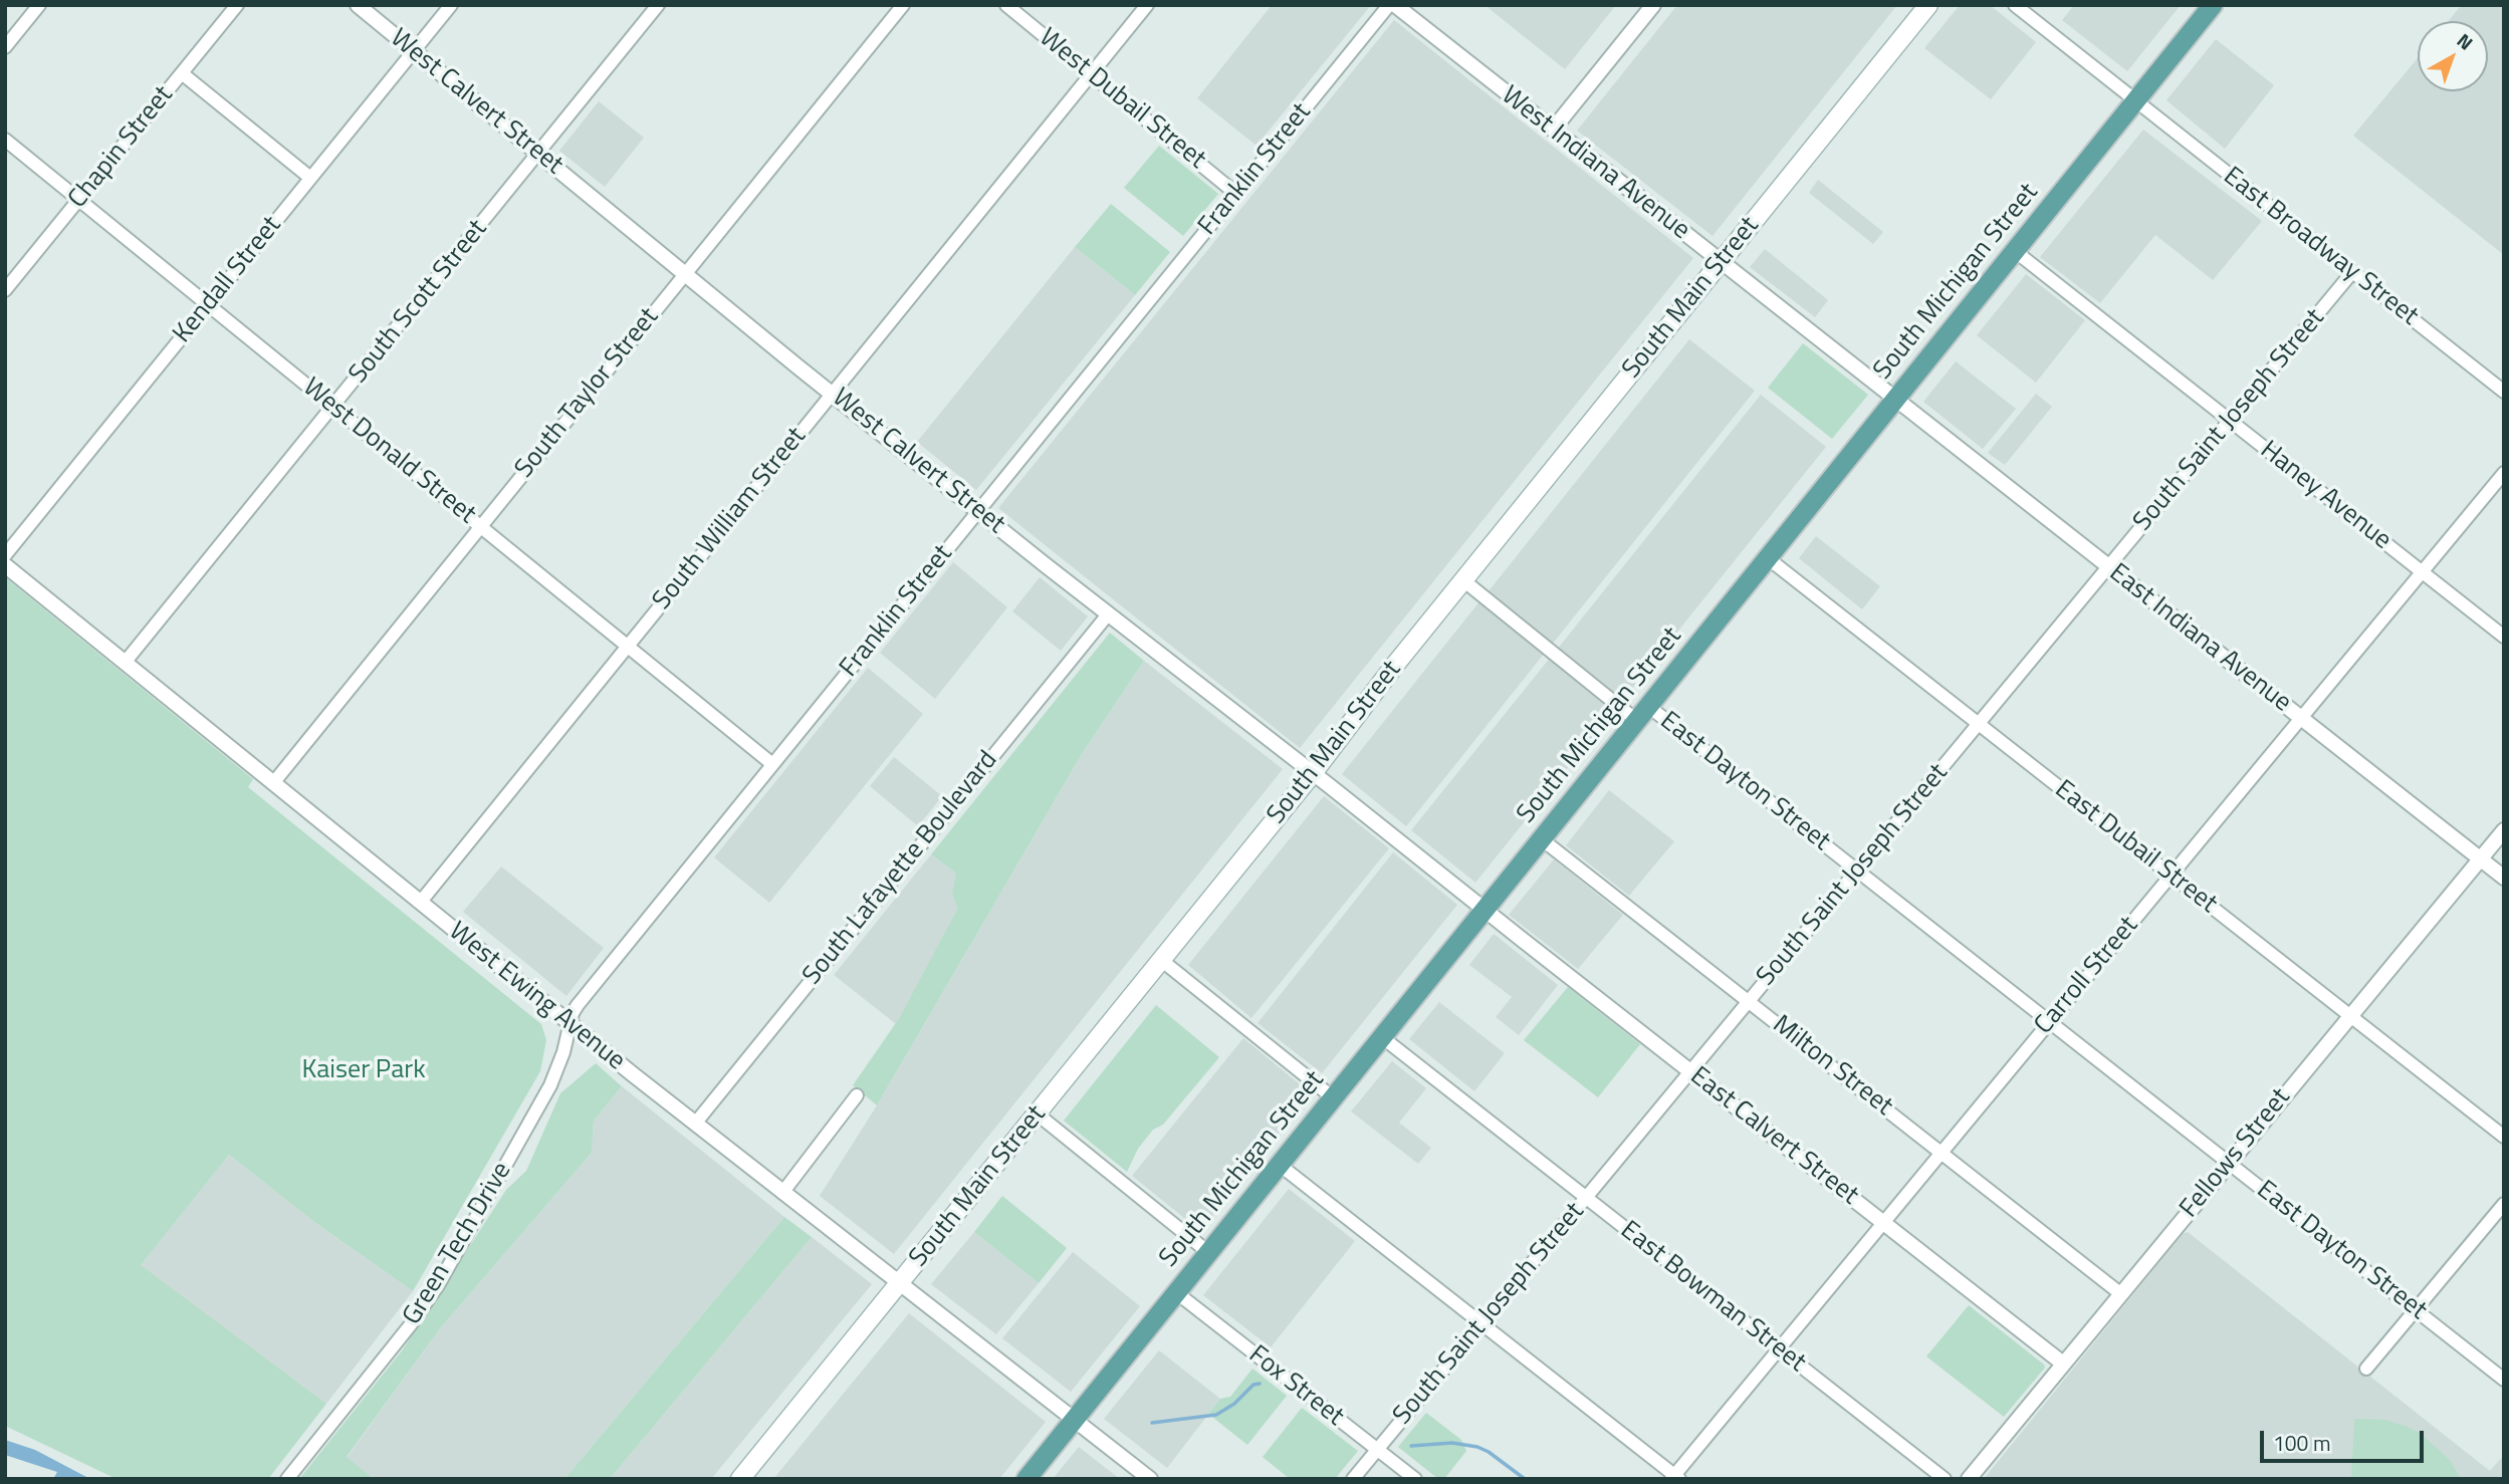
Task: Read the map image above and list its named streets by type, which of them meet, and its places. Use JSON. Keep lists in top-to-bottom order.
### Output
{
  "streets": {
    "main road": ["South Michigan Street", "South Main Street"],
    "street": [
      "West Dubail Street",
      "West Calvert Street",
      "Chapin Street",
      "West Indiana Avenue",
      "Franklin Street",
      "East Broadway Street",
      "Kendall Street",
      "South Scott Street",
      "South Taylor Street",
      "South Saint Joseph Street",
      "West Donald Street",
      "Haney Avenue",
      "South William Street",
      "East Indiana Avenue",
      "East Dayton Street",
      "East Dubail Street",
      "South Lafayette Boulevard",
      "Carroll Street",
      "West Ewing Avenue",
      "Milton Street",
      "East Calvert Street",
      "Fellows Street",
      "Green Tech Drive",
      "East Bowman Street",
      "Fox Street"
    ]
  },
  "crossings": [
    ["West Dubail Street", "Franklin Street"],
    ["West Dubail Street", "South William Street"],
    ["West Calvert Street", "Franklin Street"],
    ["West Calvert Street", "Kendall Street"],
    ["West Calvert Street", "South Michigan Street"],
    ["West Calvert Street", "South Main Street"],
    ["West Calvert Street", "South Scott Street"],
    ["West Calvert Street", "South Taylor Street"],
    ["West Calvert Street", "South William Street"],
    ["West Calvert Street", "South Lafayette Boulevard"],
    ["West Calvert Street", "East Calvert Street"],
    ["Chapin Street", "West Donald Street"],
    ["West Indiana Avenue", "South Michigan Street"],
    ["West Indiana Avenue", "South Main Street"],
    ["West Indiana Avenue", "East Indiana Avenue"],
    ["Franklin Street", "West Donald Street"],
    ["Franklin Street", "West Ewing Avenue"],
    ["Franklin Street", "Green Tech Drive"],
    ["East Broadway Street", "South Michigan Street"],
    ["East Broadway Street", "South Saint Joseph Street"],
    ["Kendall Street", "West Donald Street"],
    ["South Michigan Street", "Haney Avenue"],
    ["South Michigan Street", "East Indiana Avenue"],
    ["South Michigan Street", "East Dayton Street"],
    ["South Michigan Street", "East Dubail Street"],
    ["South Michigan Street", "West Ewing Avenue"],
    ["South Michigan Street", "Milton Street"],
    ["South Michigan Street", "East Calvert Street"],
    ["South Michigan Street", "East Bowman Street"],
    ["South Michigan Street", "Fox Street"],
    ["South Main Street", "East Dayton Street"],
    ["South Main Street", "West Ewing Avenue"],
    ["South Scott Street", "West Donald Street"],
    ["South Scott Street", "West Ewing Avenue"],
    ["South Taylor Street", "West Donald Street"],
    ["South Taylor Street", "West Ewing Avenue"],
    ["South Saint Joseph Street", "Haney Avenue"],
    ["South Saint Joseph Street", "East Indiana Avenue"],
    ["South Saint Joseph Street", "East Dayton Street"],
    ["South Saint Joseph Street", "East Dubail Street"],
    ["South Saint Joseph Street", "Milton Street"],
    ["South Saint Joseph Street", "East Calvert Street"],
    ["South Saint Joseph Street", "East Bowman Street"],
    ["South Saint Joseph Street", "Fox Street"],
    ["West Donald Street", "South William Street"],
    ["Haney Avenue", "Carroll Street"],
    ["South William Street", "West Ewing Avenue"],
    ["East Indiana Avenue", "Carroll Street"],
    ["East Indiana Avenue", "Fellows Street"],
    ["East Dayton Street", "Carroll Street"],
    ["East Dayton Street", "Fellows Street"],
    ["East Dubail Street", "Carroll Street"],
    ["East Dubail Street", "Fellows Street"],
    ["South Lafayette Boulevard", "West Ewing Avenue"],
    ["Carroll Street", "Milton Street"],
    ["Carroll Street", "East Calvert Street"],
    ["Carroll Street", "East Bowman Street"],
    ["West Ewing Avenue", "Green Tech Drive"],
    ["Milton Street", "Fellows Street"],
    ["East Calvert Street", "Fellows Street"]
  ],
  "parks": ["Kaiser Park"],
  "scale_bar": "100 m",
  "north": "top right"
}
